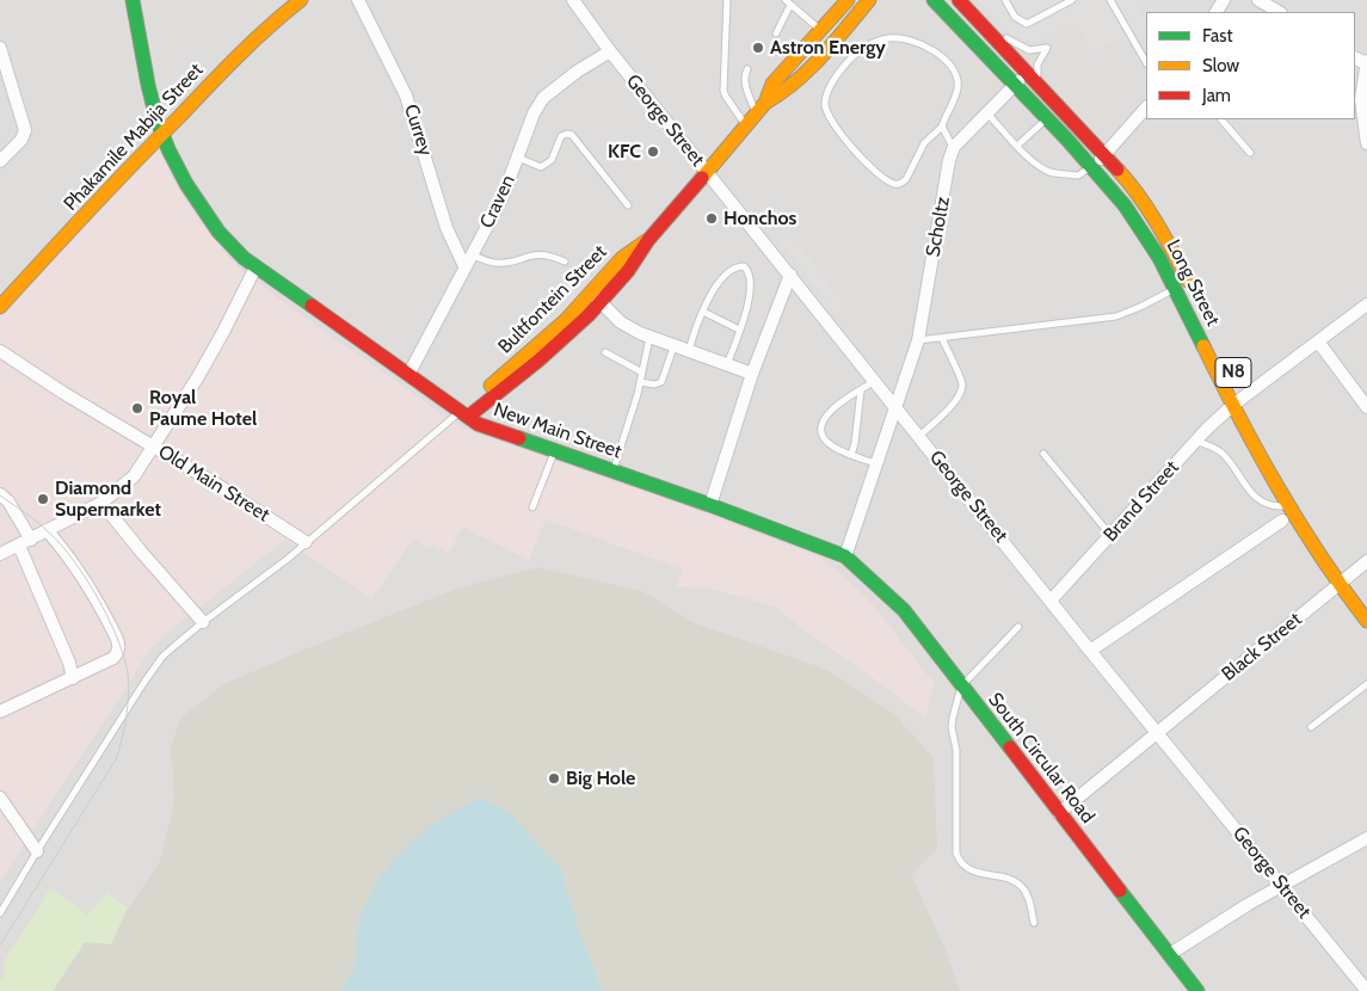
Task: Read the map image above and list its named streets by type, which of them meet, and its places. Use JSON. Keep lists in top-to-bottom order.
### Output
{
  "streets": {
    "main road": [
      "Phakamile Mabija Street",
      "Long Street",
      "Bultfontein Street",
      "N8",
      "New Main Street",
      "South Circular Road"
    ],
    "street": [
      "George Street",
      "Currey",
      "Craven",
      "Scholtz",
      "Old Main Street",
      "Brand Street",
      "Black Street"
    ]
  },
  "crossings": [
    ["George Street", "Craven"],
    ["George Street", "Scholtz"],
    ["George Street", "Bultfontein Street"],
    ["George Street", "Brand Street"],
    ["George Street", "Black Street"],
    ["Currey", "Craven"],
    ["Phakamile Mabija Street", "New Main Street"],
    ["Craven", "New Main Street"],
    ["Scholtz", "New Main Street"],
    ["Scholtz", "South Circular Road"],
    ["Long Street", "Brand Street"],
    ["Long Street", "Black Street"],
    ["Bultfontein Street", "New Main Street"],
    ["New Main Street", "South Circular Road"],
    ["Black Street", "South Circular Road"]
  ],
  "places": [
    "Astron Energy",
    "KFC",
    "Honchos",
    "Royal Paume Hotel",
    "Diamond Supermarket",
    "Big Hole"
  ],
  "legend": ["Fast", "Slow", "Jam"]
}
